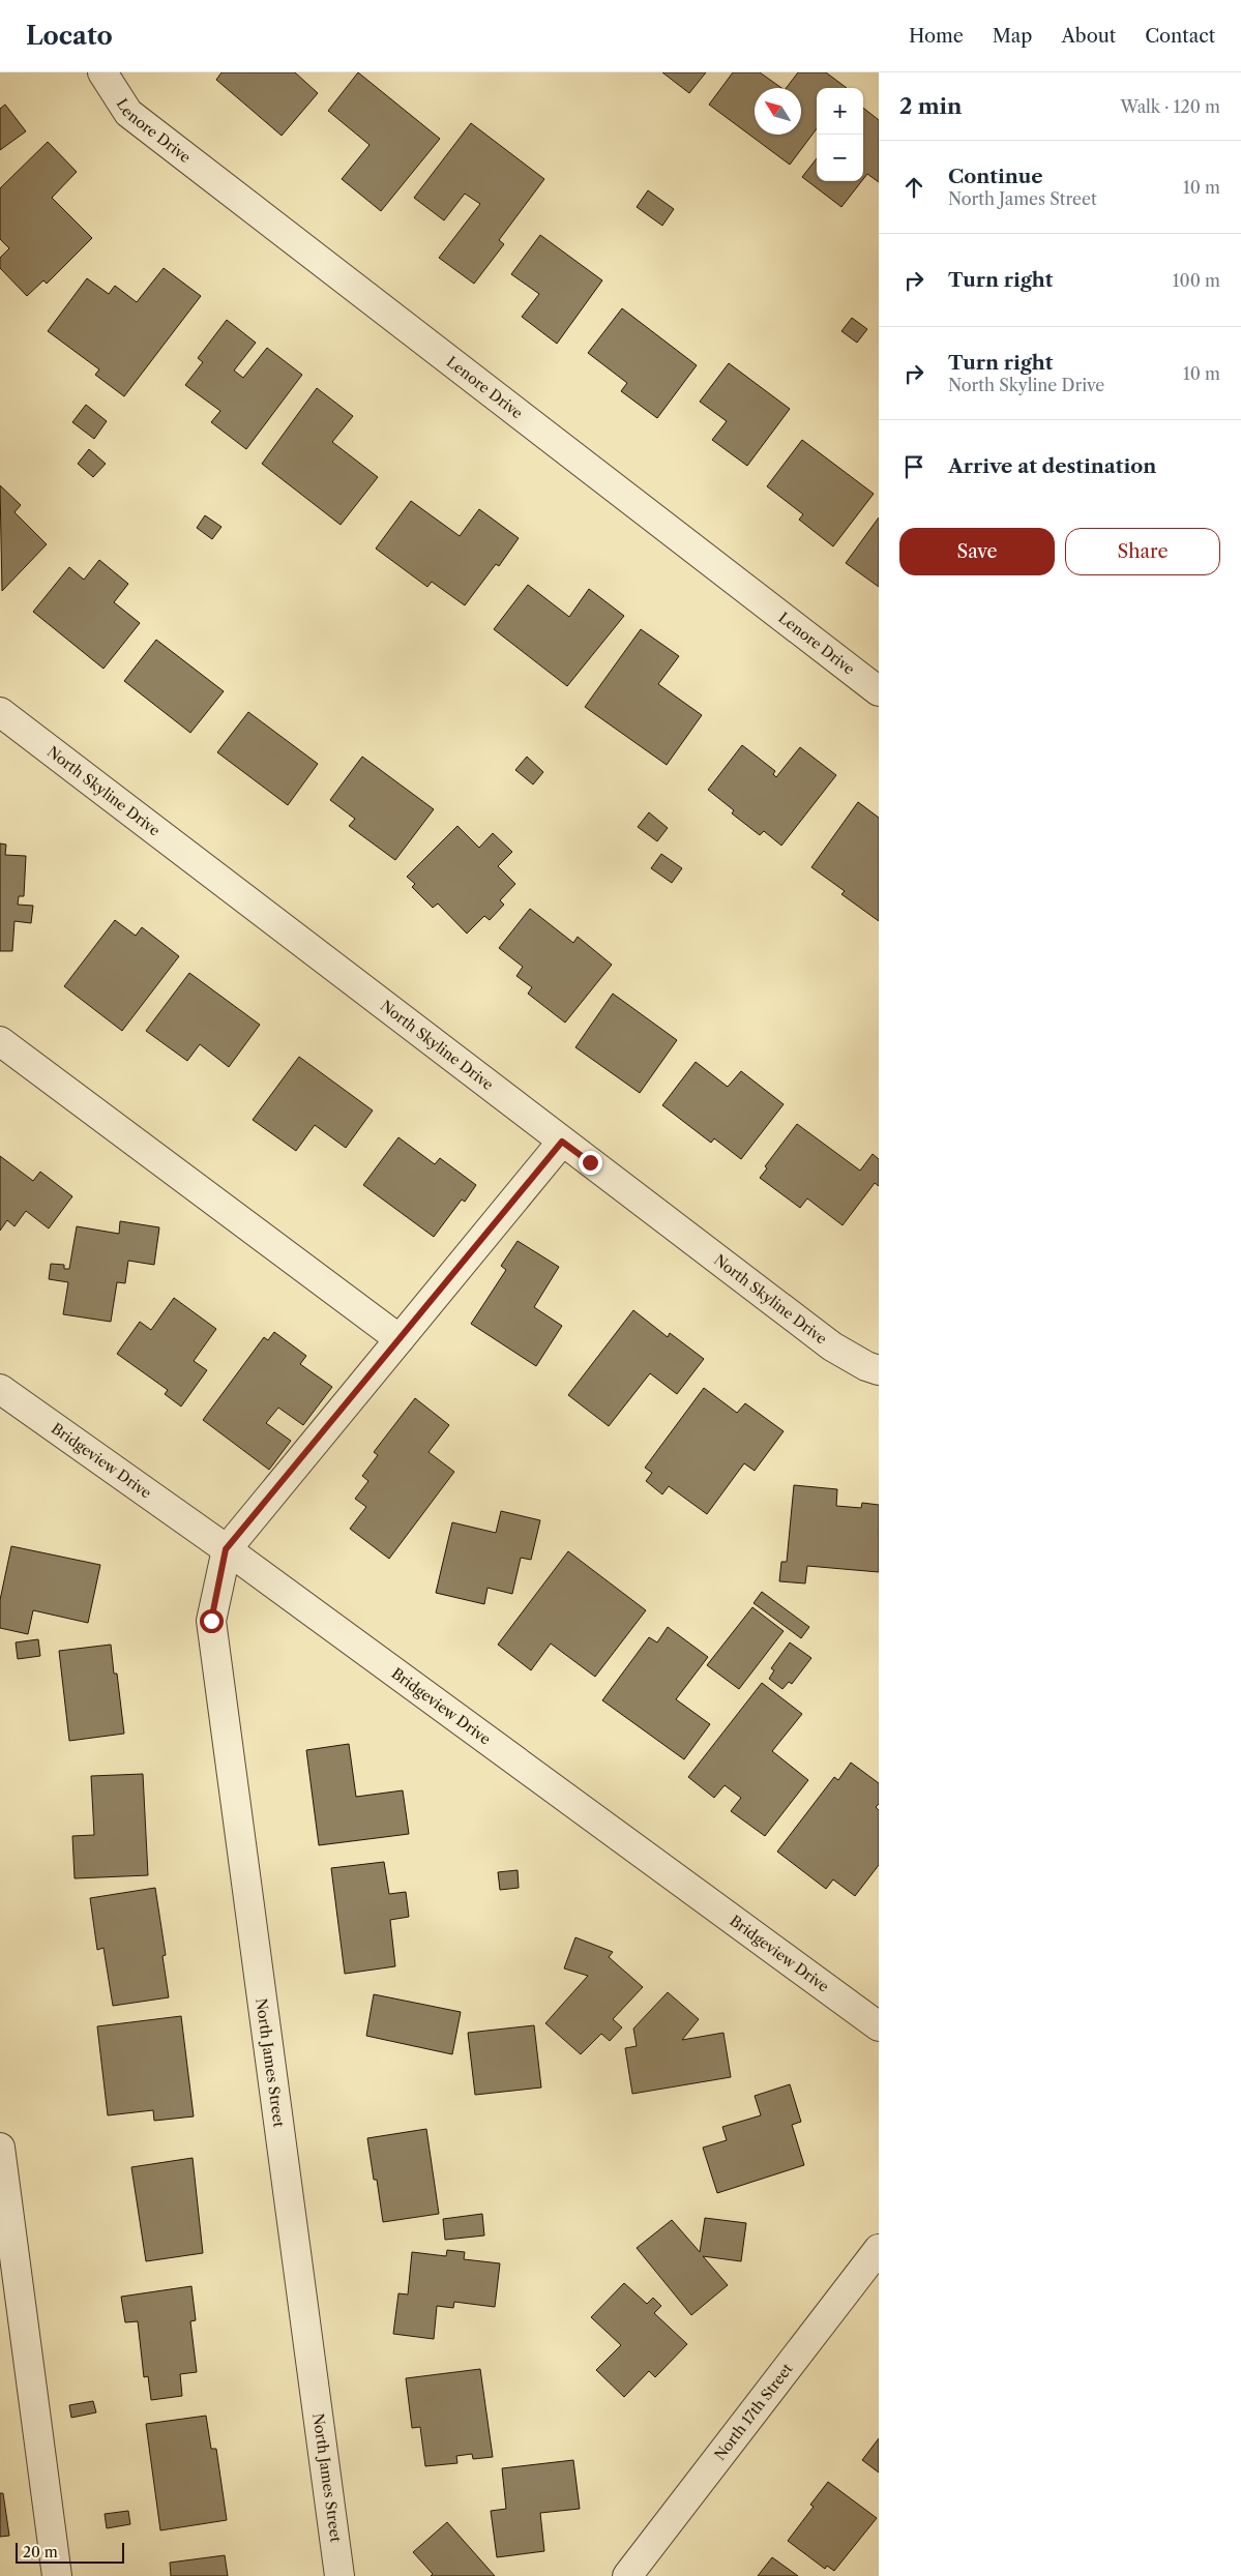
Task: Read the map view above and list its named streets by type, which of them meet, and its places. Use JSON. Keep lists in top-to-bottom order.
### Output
{
  "streets": {
    "street": [
      "Lenore Drive",
      "North Skyline Drive",
      "Bridgeview Drive",
      "North James Street",
      "North 17th Street"
    ]
  },
  "crossings": [
    ["Bridgeview Drive", "North James Street"]
  ],
  "scale_bar": "20 m",
  "north": "top left",
  "page": {
    "header": "Locato",
    "nav": [
      "Home",
      "Map",
      "About",
      "Contact"
    ],
    "heading": ["2 min", "Walk · 120 m"],
    "map_buttons": ["+", "−"],
    "list": [
      ["Continue", "North James Street", "10 m"],
      ["Turn right", "100 m"],
      ["Turn right", "North Skyline Drive", "10 m"],
      "Arrive at destination"
    ],
    "buttons": ["Save", "Share"],
    "scale": "20 m"
  }
}
